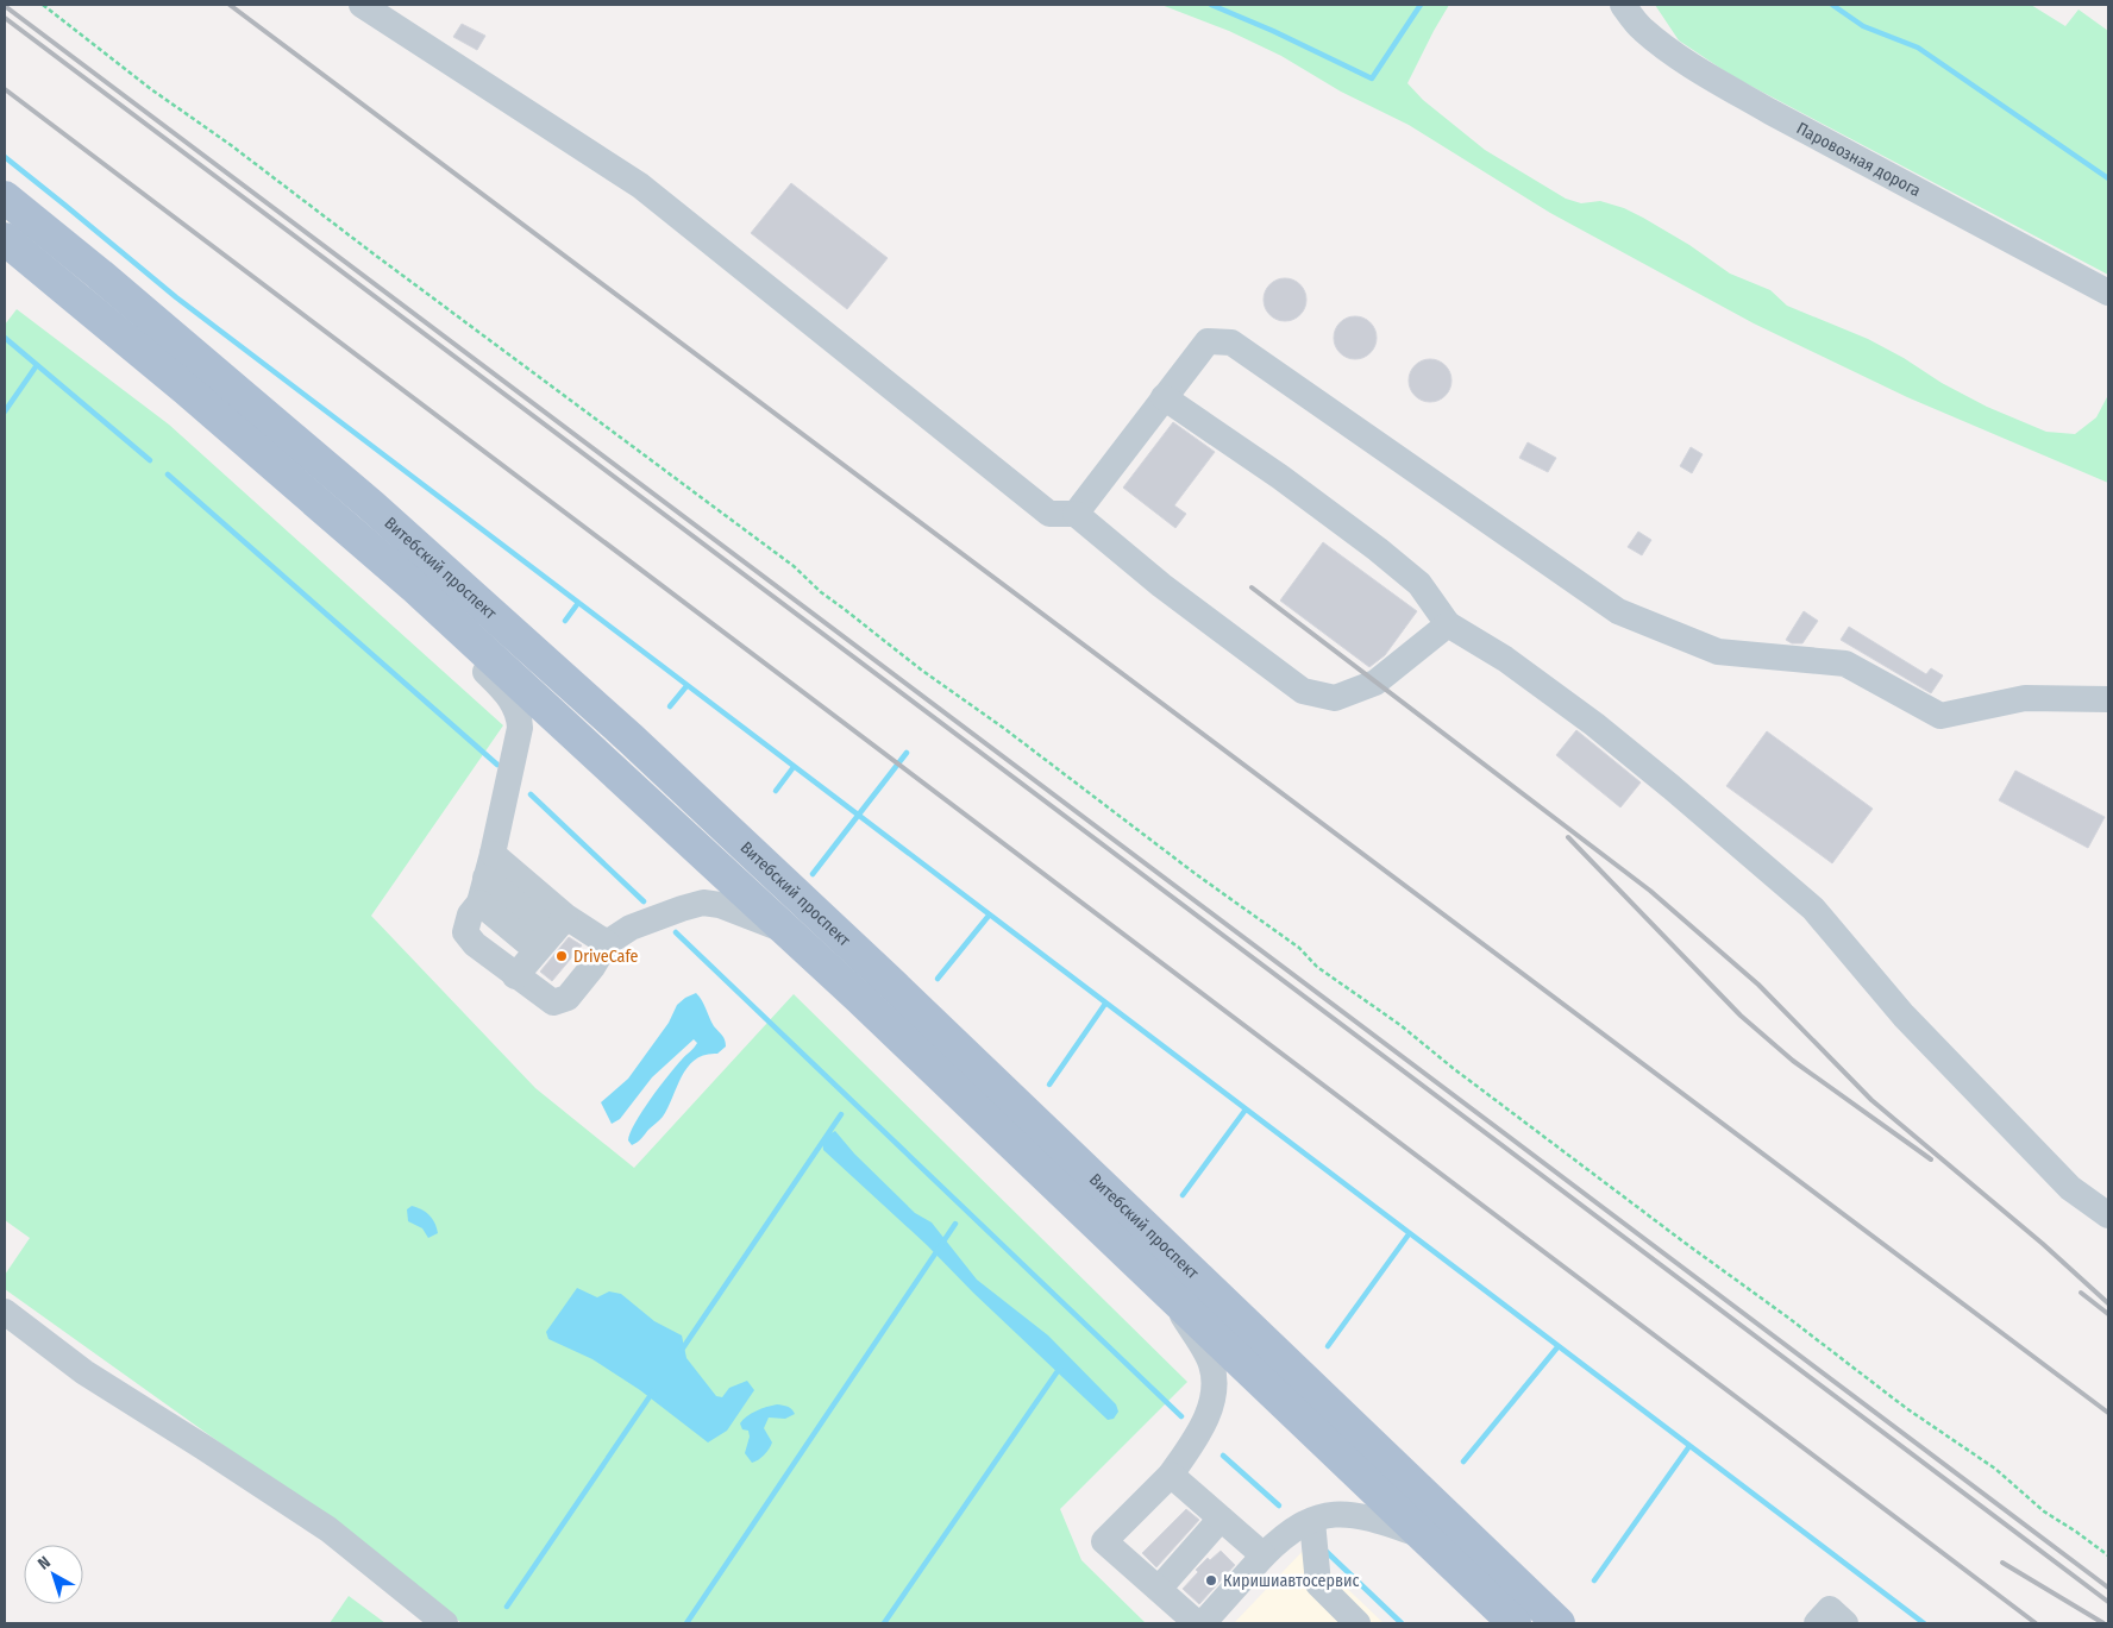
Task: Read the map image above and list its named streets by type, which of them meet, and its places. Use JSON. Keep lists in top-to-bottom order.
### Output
{
  "streets": {
    "main road": ["Витебский проспект"],
    "street": ["Паровозная дорога"]
  },
  "places": ["DriveCafe", "Киришиавтосервис"],
  "north": "top left"
}
